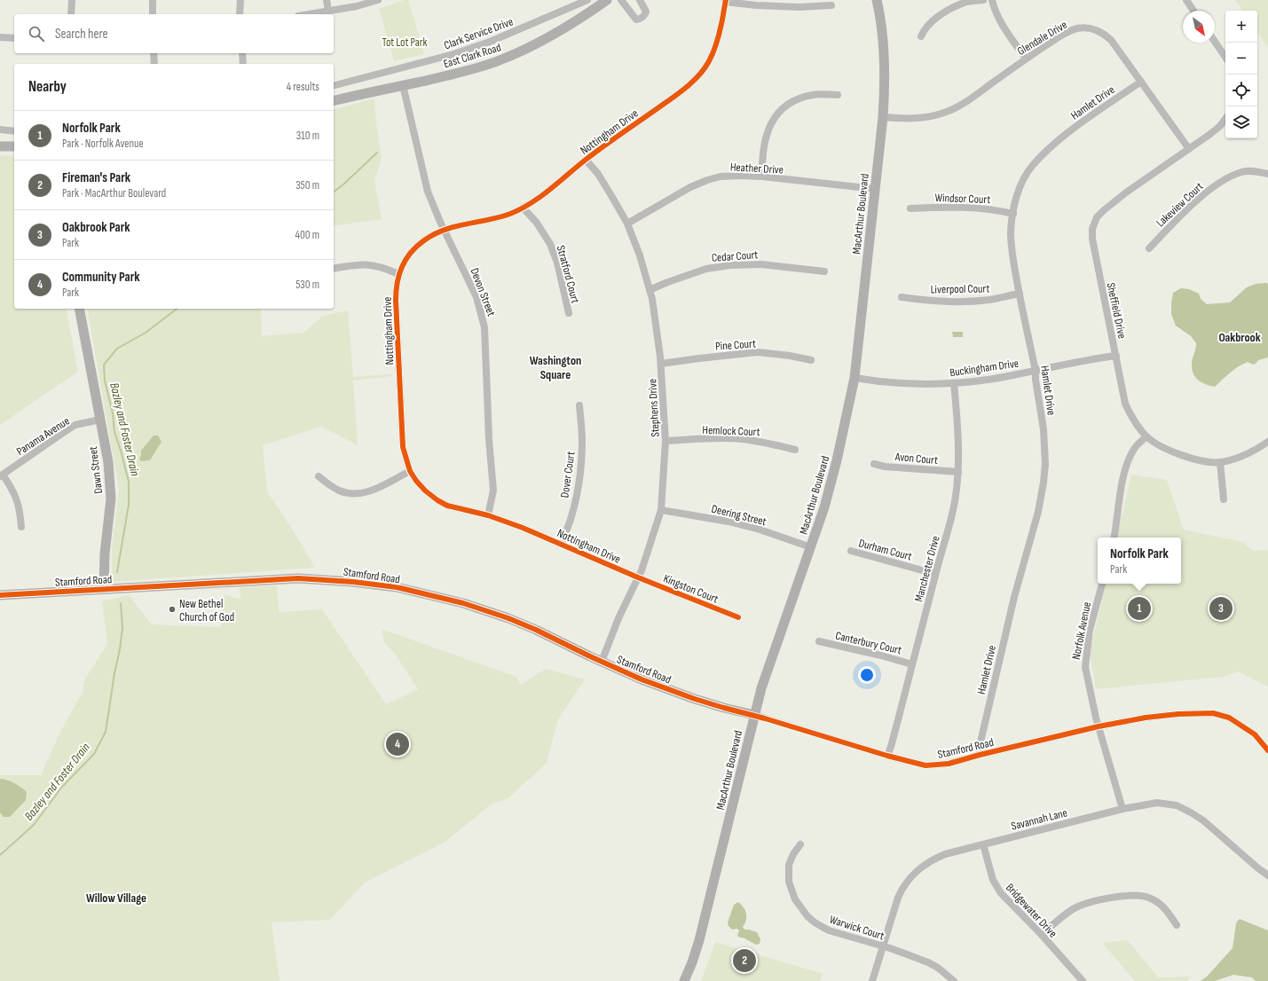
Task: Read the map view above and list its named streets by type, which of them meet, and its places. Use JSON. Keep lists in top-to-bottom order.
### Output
{
  "streets": {
    "street": [
      "Clark Service Drive",
      "Glendale Drive",
      "East Clark Road",
      "Hamlet Drive",
      "Nottingham Drive",
      "Heather Drive",
      "Windsor Court",
      "Lakeview Court",
      "MacArthur Boulevard",
      "Cedar Court",
      "Stratford Court",
      "Liverpool Court",
      "Devon Street",
      "Sheffield Drive",
      "Pine Court",
      "Buckingham Drive",
      "Stephens Drive",
      "Hemlock Court",
      "Panama Avenue",
      "Avon Court",
      "Dawn Street",
      "Dover Court",
      "Deering Street",
      "Durham Court",
      "Manchester Drive",
      "Stamford Road",
      "Kingston Court",
      "Norfolk Avenue",
      "Canterbury Court",
      "Savannah Lane",
      "Bridgewater Drive",
      "Warwick Court"
    ]
  },
  "crossings": [
    ["Glendale Drive", "Hamlet Drive"],
    ["Glendale Drive", "MacArthur Boulevard"],
    ["Glendale Drive", "Sheffield Drive"],
    ["East Clark Road", "Devon Street"],
    ["Hamlet Drive", "Windsor Court"],
    ["Hamlet Drive", "Liverpool Court"],
    ["Hamlet Drive", "Buckingham Drive"],
    ["Hamlet Drive", "Stamford Road"],
    ["Nottingham Drive", "Stratford Court"],
    ["Nottingham Drive", "Devon Street"],
    ["Nottingham Drive", "Stephens Drive"],
    ["Nottingham Drive", "Dover Court"],
    ["Nottingham Drive", "Kingston Court"],
    ["Heather Drive", "MacArthur Boulevard"],
    ["Heather Drive", "Stephens Drive"],
    ["MacArthur Boulevard", "Buckingham Drive"],
    ["MacArthur Boulevard", "Deering Street"],
    ["MacArthur Boulevard", "Stamford Road"],
    ["Cedar Court", "Stephens Drive"],
    ["Sheffield Drive", "Buckingham Drive"],
    ["Pine Court", "Stephens Drive"],
    ["Buckingham Drive", "Manchester Drive"],
    ["Stephens Drive", "Hemlock Court"],
    ["Stephens Drive", "Deering Street"],
    ["Stephens Drive", "Stamford Road"],
    ["Stephens Drive", "Kingston Court"],
    ["Panama Avenue", "Dawn Street"],
    ["Avon Court", "Manchester Drive"],
    ["Dawn Street", "Stamford Road"],
    ["Durham Court", "Manchester Drive"],
    ["Manchester Drive", "Stamford Road"],
    ["Manchester Drive", "Canterbury Court"],
    ["Stamford Road", "Norfolk Avenue"],
    ["Norfolk Avenue", "Savannah Lane"],
    ["Savannah Lane", "Bridgewater Drive"],
    ["Savannah Lane", "Warwick Court"]
  ],
  "districts": ["Oakbrook", "Washington Square", "Willow Village"],
  "water": ["Bazley and Foster Drain"],
  "parks": ["Tot Lot Park"],
  "places": ["New Bethel Church of God"],
  "north": "bottom right",
  "page": {
    "map_buttons": ["+", "−"],
    "search": "Search here",
    "heading": ["Nearby", "4 results"],
    "list": [
      {
        "mark": "1",
        "name": "Norfolk Park",
        "note": "Park · Norfolk Avenue",
        "value": "310 m"
      },
      {
        "mark": "2",
        "name": "Fireman's Park",
        "note": "Park · MacArthur Boulevard",
        "value": "350 m"
      },
      {
        "mark": "3",
        "name": "Oakbrook Park",
        "note": "Park",
        "value": "400 m"
      },
      {
        "mark": "4",
        "name": "Community Park",
        "note": "Park",
        "value": "530 m"
      }
    ],
    "popup": ["Norfolk Park", "Park"],
    "pins": [
      "1",
      "3",
      "4",
      "2"
    ]
  }
}
